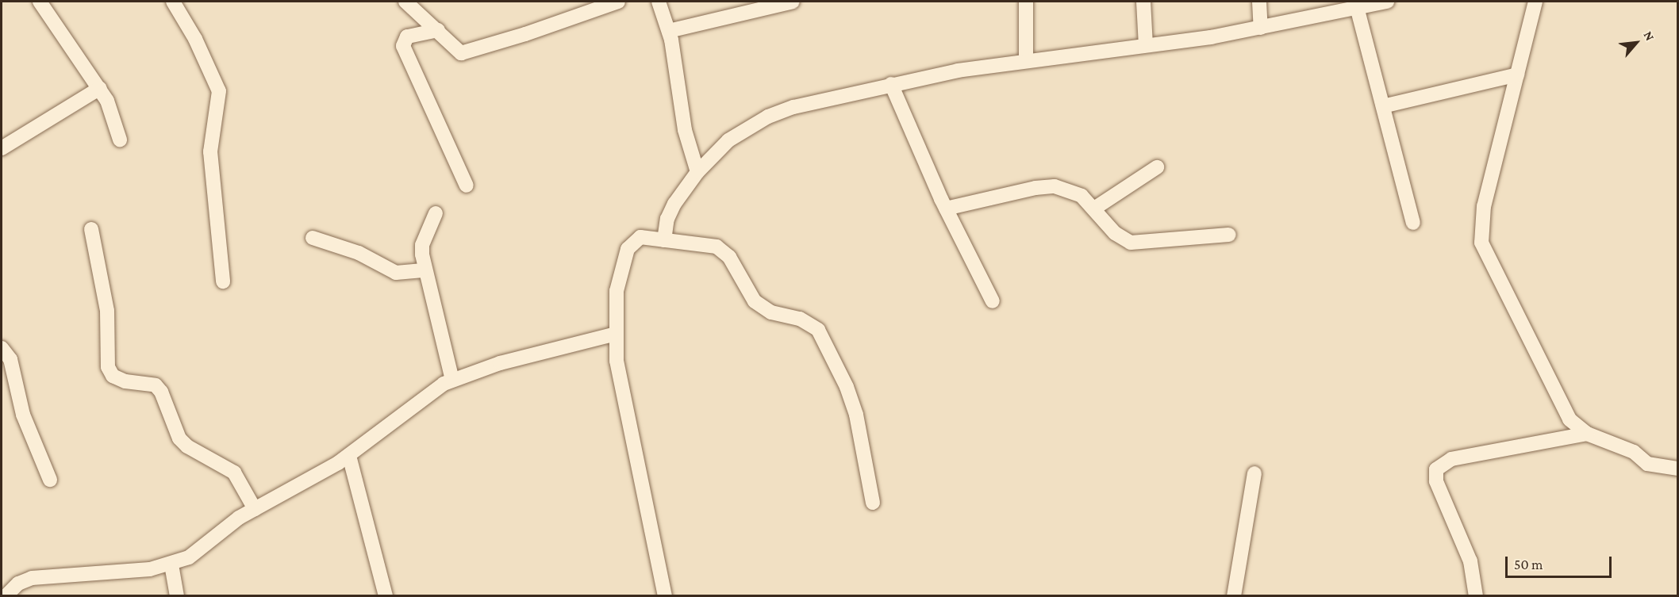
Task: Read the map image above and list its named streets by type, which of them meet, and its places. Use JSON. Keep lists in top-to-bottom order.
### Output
{
  "scale_bar": "50 m",
  "north": "top right"
}
